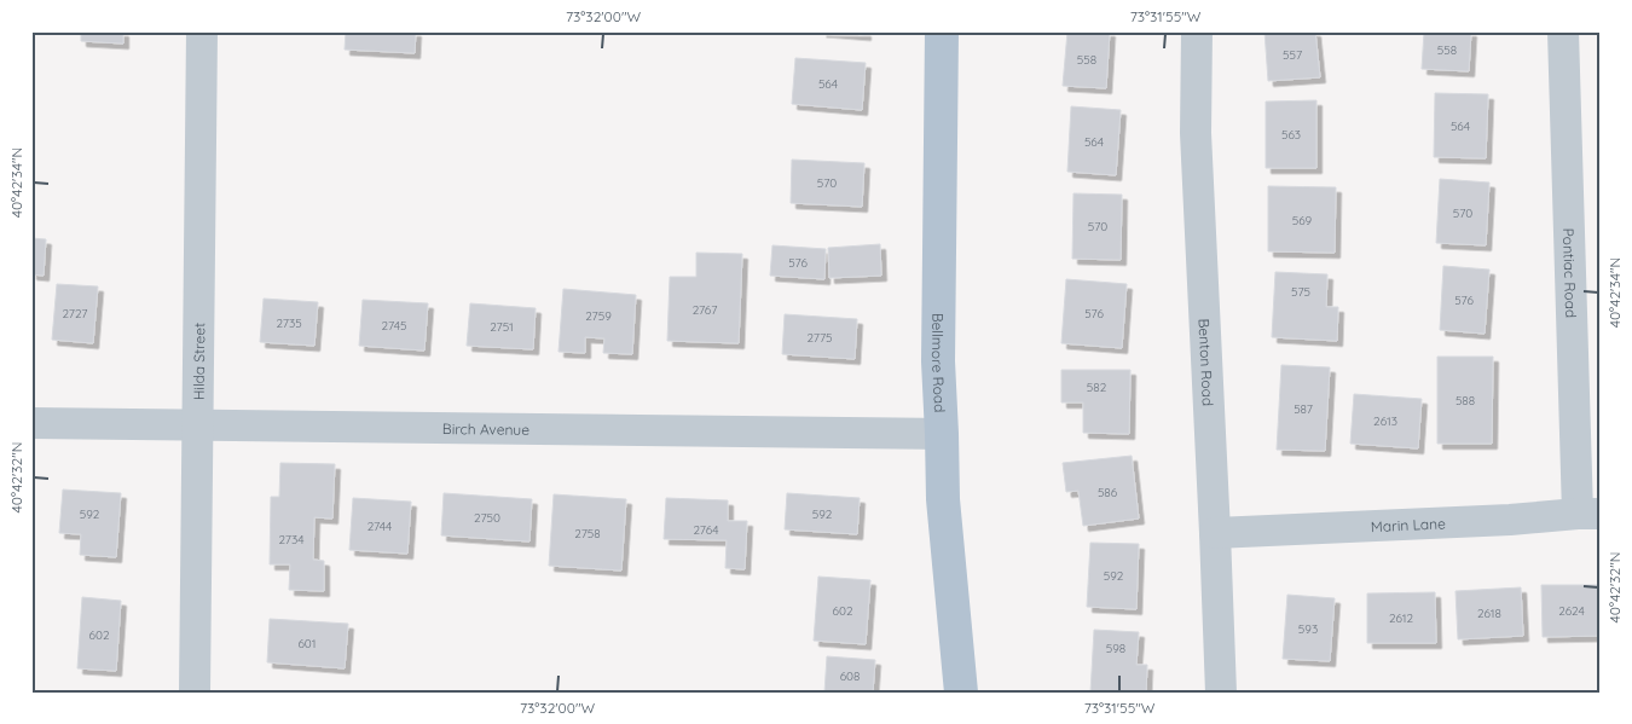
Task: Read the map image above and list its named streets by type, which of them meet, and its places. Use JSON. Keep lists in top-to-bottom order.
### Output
{
  "streets": {
    "main road": ["Bellmore Road"],
    "street": [
      "Pontiac Road",
      "Hilda Street",
      "Benton Road",
      "Birch Avenue",
      "Marin Lane"
    ]
  },
  "crossings": [
    ["Pontiac Road", "Marin Lane"],
    ["Hilda Street", "Birch Avenue"],
    ["Bellmore Road", "Birch Avenue"],
    ["Benton Road", "Marin Lane"]
  ],
  "house_numbers": [
    "558",
    "557",
    "558",
    "564",
    "564",
    "563",
    "564",
    "570",
    "570",
    "569",
    "570",
    "576",
    "575",
    "576",
    "2767",
    "2727",
    "576",
    "2759",
    "2735",
    "2745",
    "2751",
    "2775",
    "582",
    "588",
    "587",
    "2613",
    "586",
    "592",
    "592",
    "2750",
    "2744",
    "2764",
    "2758",
    "2734",
    "592",
    "602",
    "2624",
    "2618",
    "2612",
    "593",
    "602",
    "601",
    "598",
    "608"
  ],
  "coordinates": [
    "73°32'00\"W",
    "73°31'55\"W",
    "40°42'34\"N",
    "40°42'32\"N"
  ]
}
